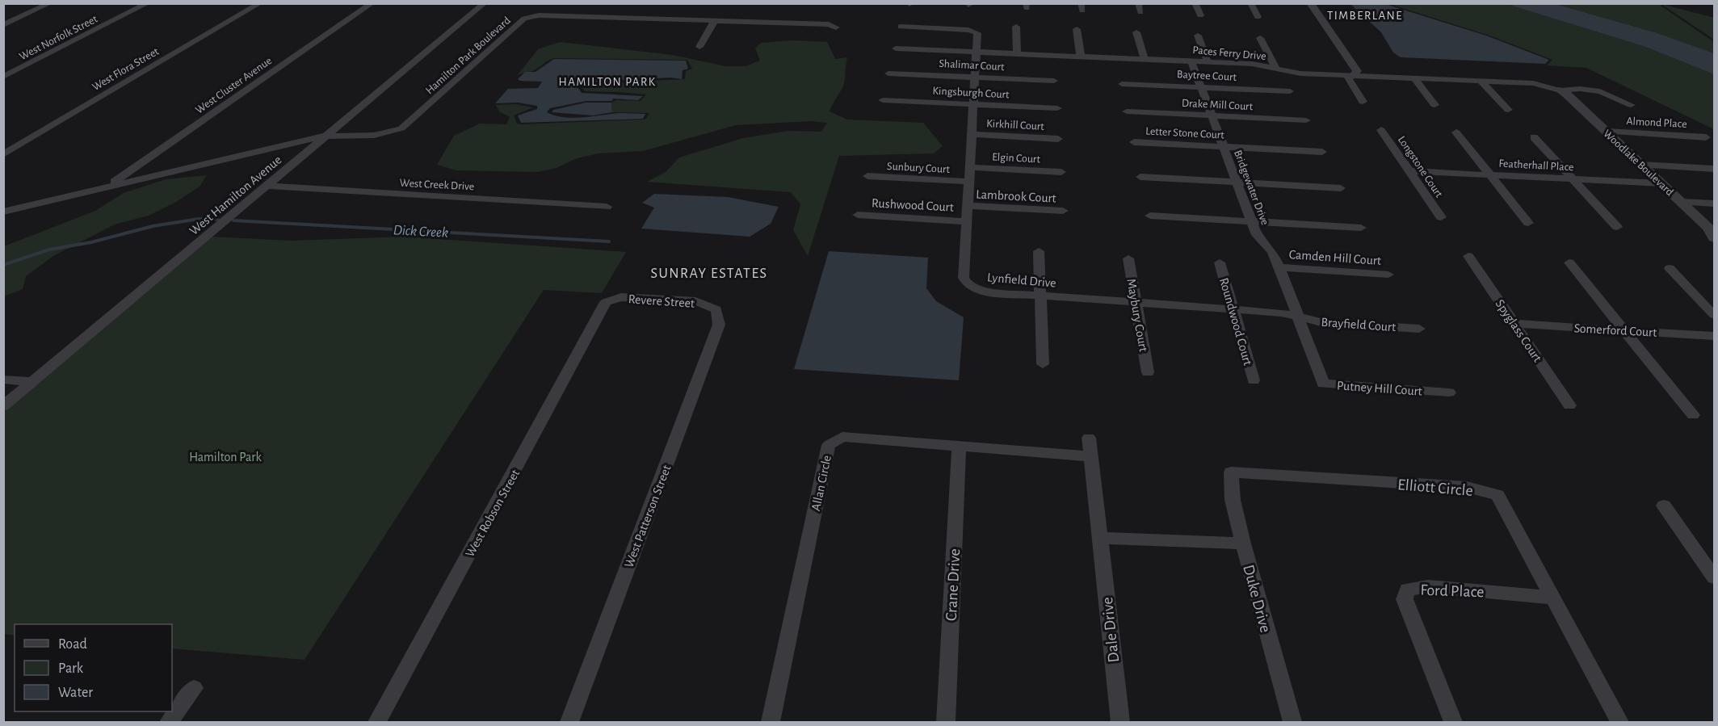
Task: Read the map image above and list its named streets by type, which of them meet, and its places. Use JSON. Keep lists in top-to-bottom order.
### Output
{
  "streets": {
    "street": [
      "West Norfolk Street",
      "Paces Ferry Drive",
      "Hamilton Park Boulevard",
      "Shalimar Court",
      "West Flora Street",
      "Baytree Court",
      "West Cluster Avenue",
      "Kingsburgh Court",
      "Drake Mill Court",
      "Almond Place",
      "Kirkhill Court",
      "Letter Stone Court",
      "Elgin Court",
      "Woodlake Boulevard",
      "Featherhall Place",
      "Longstone Court",
      "Sunbury Court",
      "West Creek Drive",
      "Bridgewater Drive",
      "West Hamilton Avenue",
      "Lambrook Court",
      "Rushwood Court",
      "Camden Hill Court",
      "Lynfield Drive",
      "Revere Street",
      "Maybury Court",
      "Roundwood Court",
      "Brayfield Court",
      "Somerford Court",
      "Spyglass Court",
      "Putney Hill Court",
      "Allan Circle",
      "Elliott Circle",
      "West Robson Street",
      "West Patterson Street",
      "Crane Drive",
      "Ford Place",
      "Duke Drive",
      "Dale Drive"
    ]
  },
  "crossings": [
    ["Paces Ferry Drive", "Woodlake Boulevard"],
    ["Paces Ferry Drive", "Bridgewater Drive"],
    ["Paces Ferry Drive", "Lynfield Drive"],
    ["Hamilton Park Boulevard", "West Hamilton Avenue"],
    ["Shalimar Court", "Lynfield Drive"],
    ["Baytree Court", "Bridgewater Drive"],
    ["Kingsburgh Court", "Lynfield Drive"],
    ["Drake Mill Court", "Bridgewater Drive"],
    ["Almond Place", "Woodlake Boulevard"],
    ["Kirkhill Court", "Lynfield Drive"],
    ["Letter Stone Court", "Bridgewater Drive"],
    ["Elgin Court", "Lynfield Drive"],
    ["Woodlake Boulevard", "Featherhall Place"],
    ["Featherhall Place", "Longstone Court"],
    ["Sunbury Court", "Lynfield Drive"],
    ["West Creek Drive", "West Hamilton Avenue"],
    ["Bridgewater Drive", "Camden Hill Court"],
    ["Bridgewater Drive", "Lynfield Drive"],
    ["Bridgewater Drive", "Brayfield Court"],
    ["Bridgewater Drive", "Putney Hill Court"],
    ["Lambrook Court", "Lynfield Drive"],
    ["Rushwood Court", "Lynfield Drive"],
    ["Lynfield Drive", "Maybury Court"],
    ["Lynfield Drive", "Roundwood Court"],
    ["Lynfield Drive", "Brayfield Court"],
    ["Lynfield Drive", "Putney Hill Court"],
    ["Revere Street", "West Robson Street"],
    ["Revere Street", "West Patterson Street"],
    ["Brayfield Court", "Putney Hill Court"],
    ["Somerford Court", "Spyglass Court"],
    ["Allan Circle", "Crane Drive"],
    ["Allan Circle", "Dale Drive"],
    ["Elliott Circle", "Ford Place"],
    ["Elliott Circle", "Duke Drive"]
  ],
  "districts": ["TIMBERLANE", "HAMILTON PARK", "SUNRAY ESTATES"],
  "water": ["Dick Creek"],
  "parks": ["Hamilton Park"],
  "legend": ["Road", "Park", "Water"]
}
